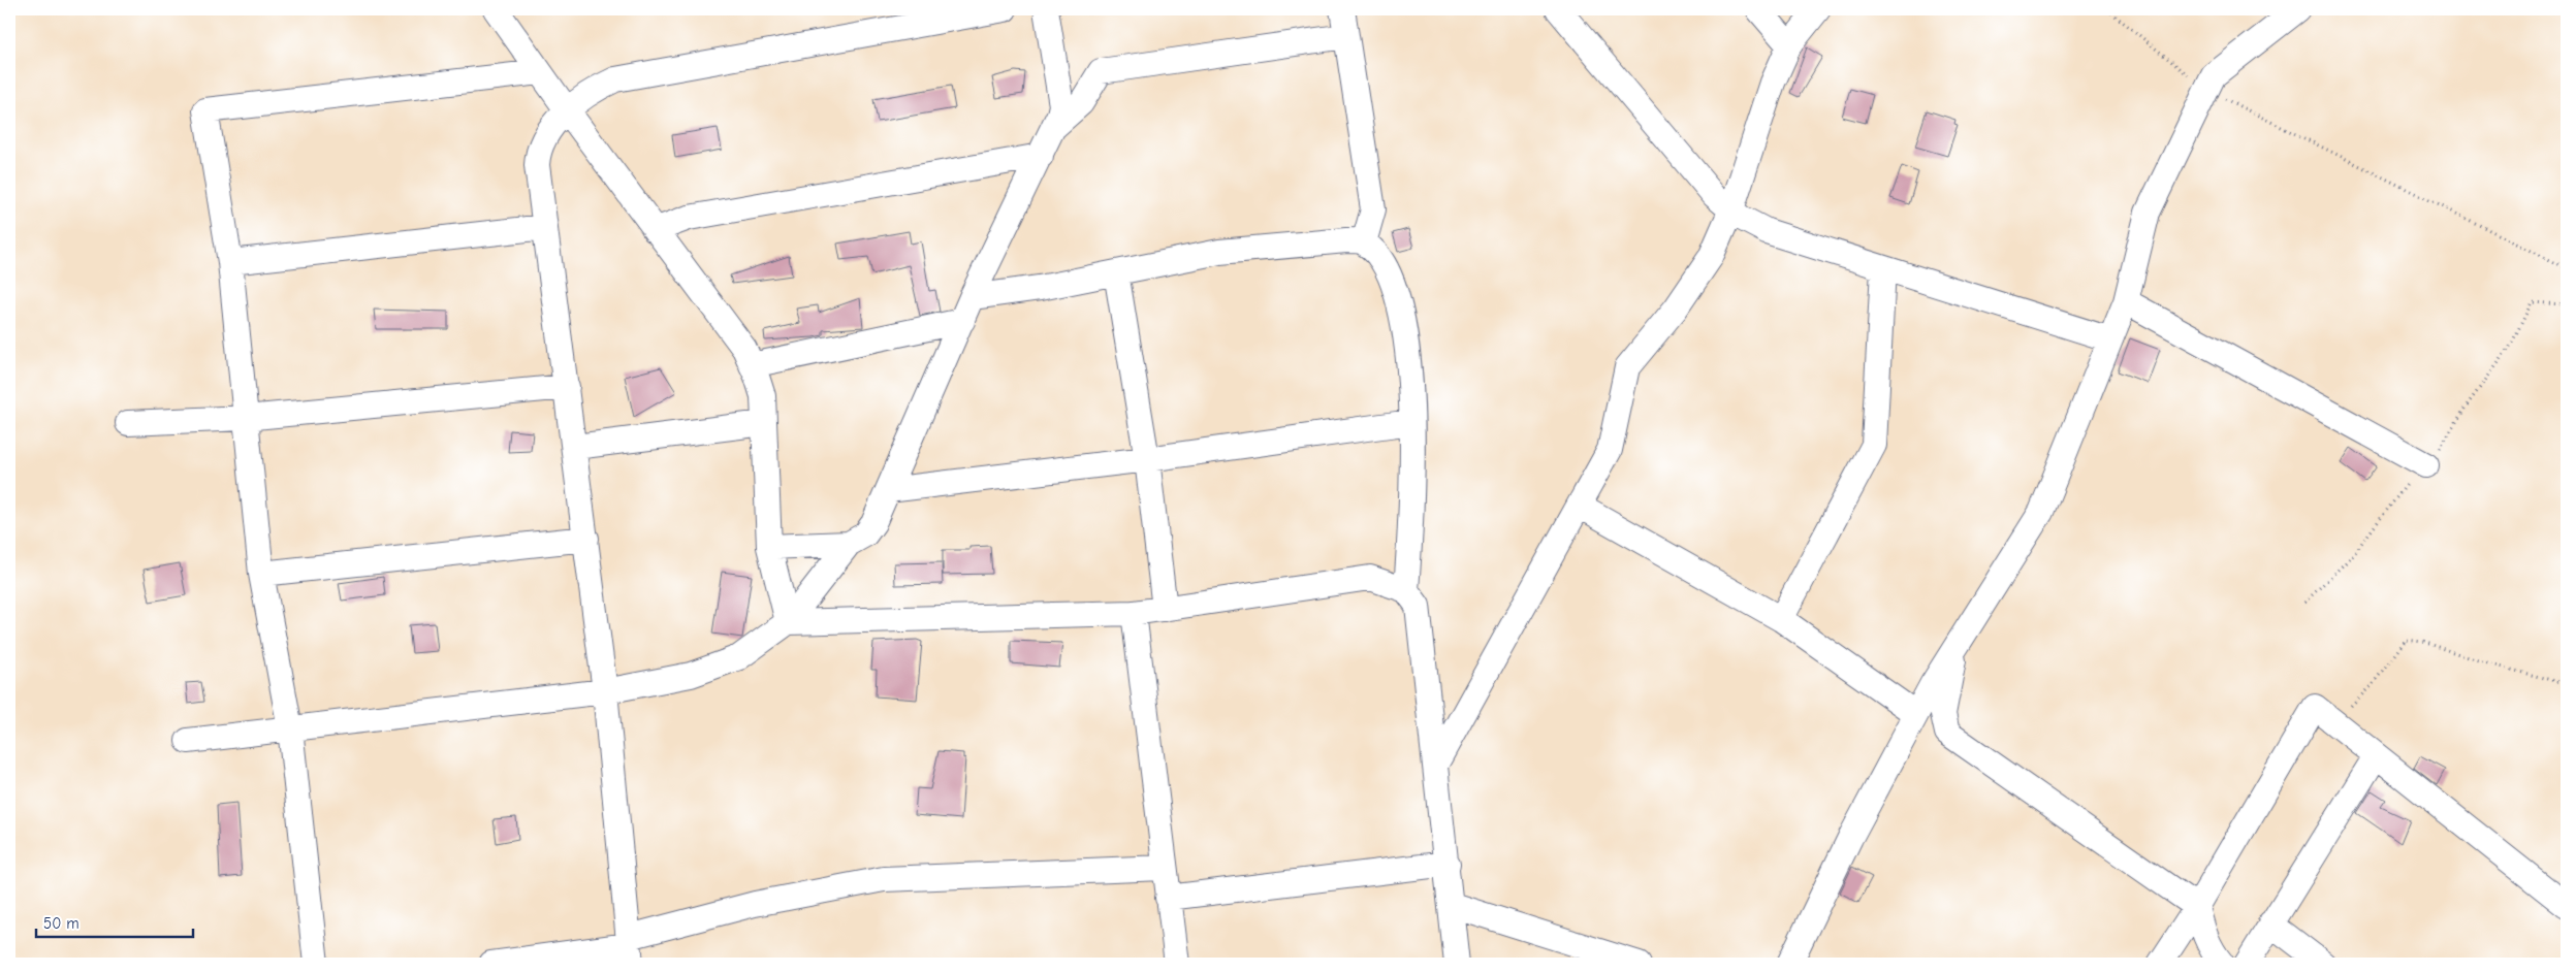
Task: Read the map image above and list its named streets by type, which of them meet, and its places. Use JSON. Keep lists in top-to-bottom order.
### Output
{
  "scale_bar": "50 m"
}
